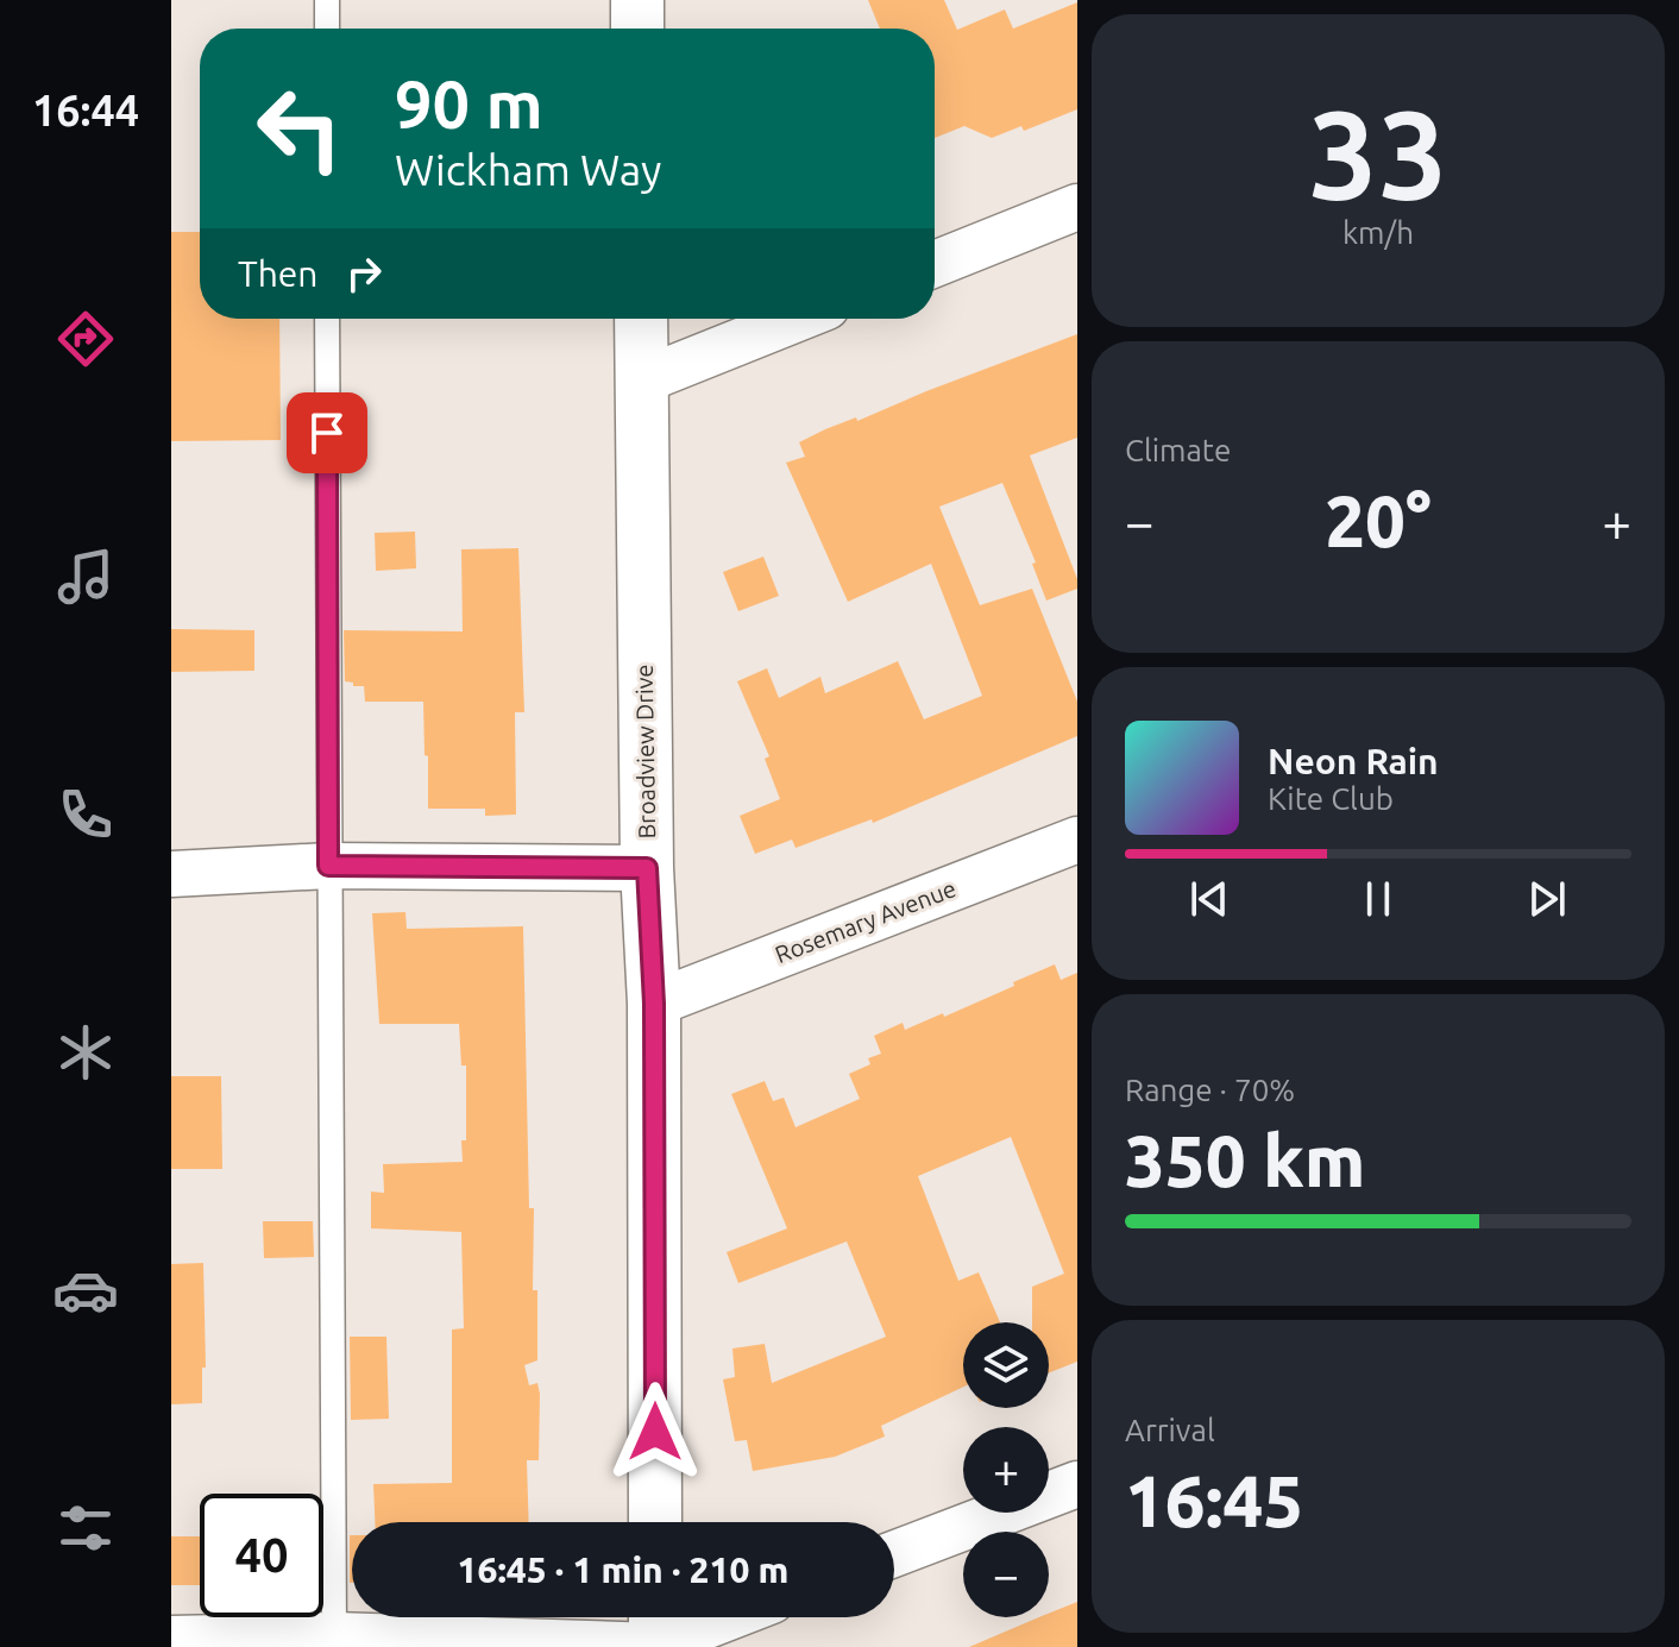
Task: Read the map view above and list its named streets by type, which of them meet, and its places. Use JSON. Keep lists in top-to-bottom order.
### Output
{
  "streets": {
    "street": ["Broadview Drive", "Rosemary Avenue"]
  },
  "crossings": [
    ["Broadview Drive", "Rosemary Avenue"]
  ],
  "page": {
    "tabs": "16:44",
    "tile": [
      ["33", "km/h"],
      "Climate",
      ["Range · 70%", "350 km"],
      ["Arrival", "16:45"]
    ],
    "turn": ["90 m", "Wickham Way"],
    "then": "Then",
    "heat": ["−", "20°", "+"],
    "song": ["Neon Rain", "Kite Club"],
    "map_buttons": ["+", "−"],
    "limit": "40",
    "trip": "16:45 · 1 min · 210 m"
  }
}
